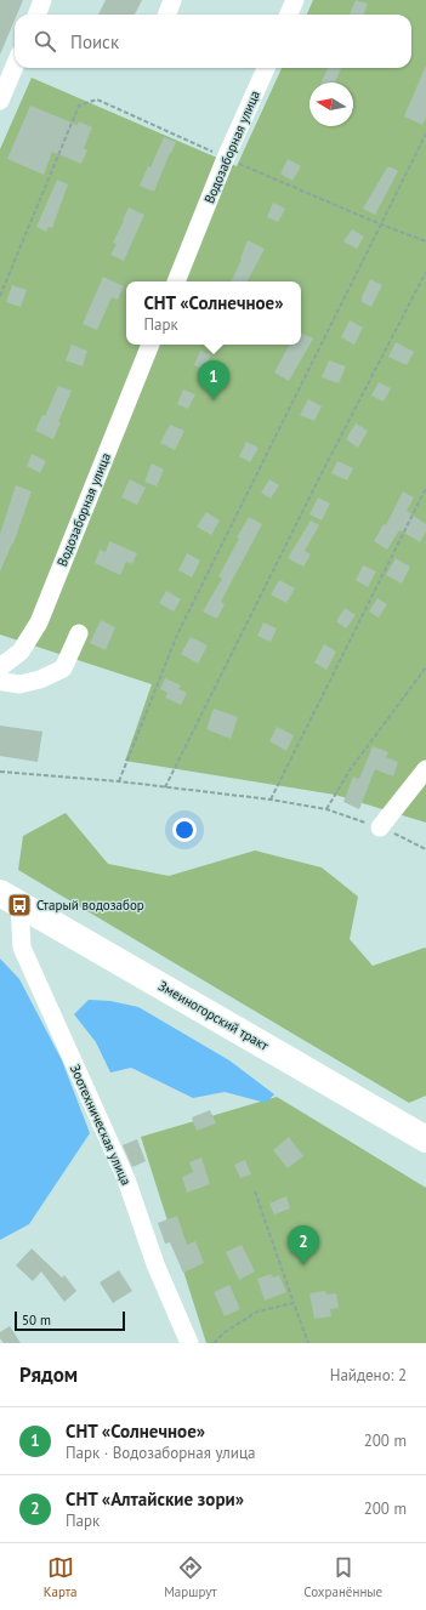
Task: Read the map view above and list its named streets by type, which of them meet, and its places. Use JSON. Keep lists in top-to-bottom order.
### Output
{
  "streets": {
    "highway": ["Змеиногорский тракт"],
    "street": ["Водозаборная улица", "Зоотехническая улица"]
  },
  "crossings": [
    ["Змеиногорский тракт", "Зоотехническая улица"]
  ],
  "places": {
    "bus stop": ["Старый водозабор"]
  },
  "scale_bar": "50 m",
  "north": "left",
  "page": {
    "search": "Поиск",
    "popup": ["СНТ «Солнечное»", "Парк"],
    "pins": ["1", "2"],
    "scale": "50 m",
    "heading": ["Рядом", "Найдено: 2"],
    "list": [
      {
        "mark": "1",
        "name": "СНТ «Солнечное»",
        "note": "Парк · Водозаборная улица",
        "value": "200 m"
      },
      {
        "mark": "2",
        "name": "СНТ «Алтайские зори»",
        "note": "Парк",
        "value": "200 m"
      }
    ],
    "nav": ["Карта", "Маршрут", "Сохранённые"]
  }
}
